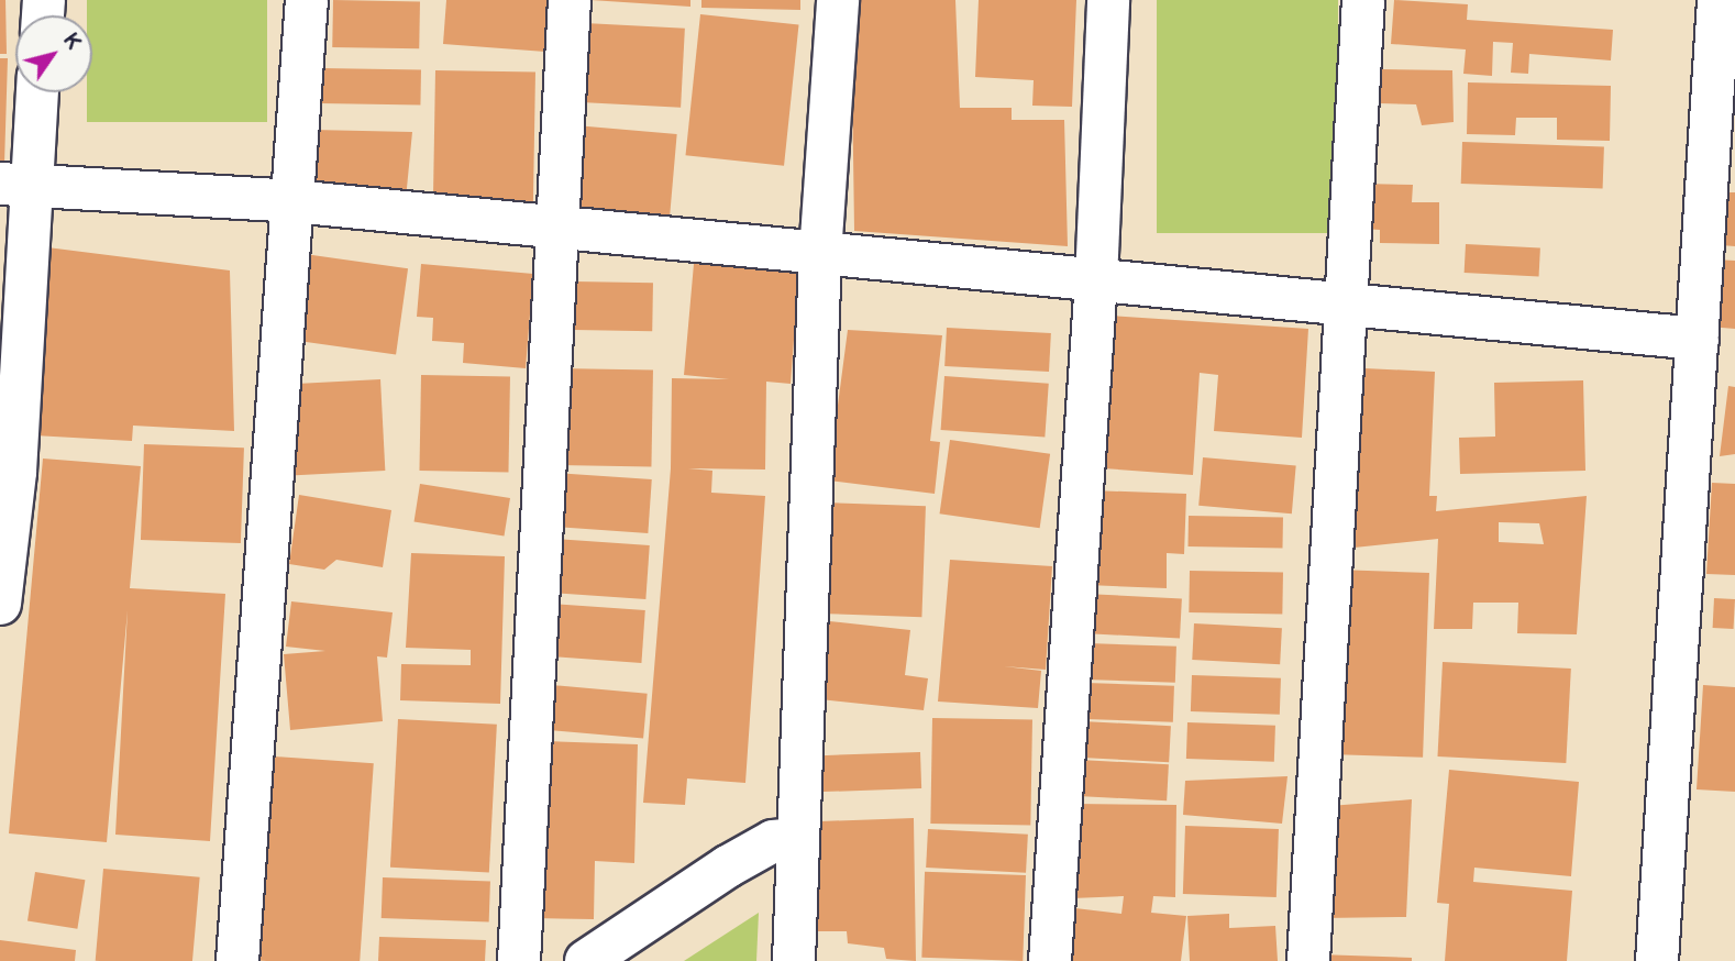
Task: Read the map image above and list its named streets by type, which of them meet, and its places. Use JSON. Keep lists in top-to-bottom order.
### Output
{
  "north": "top right"
}
